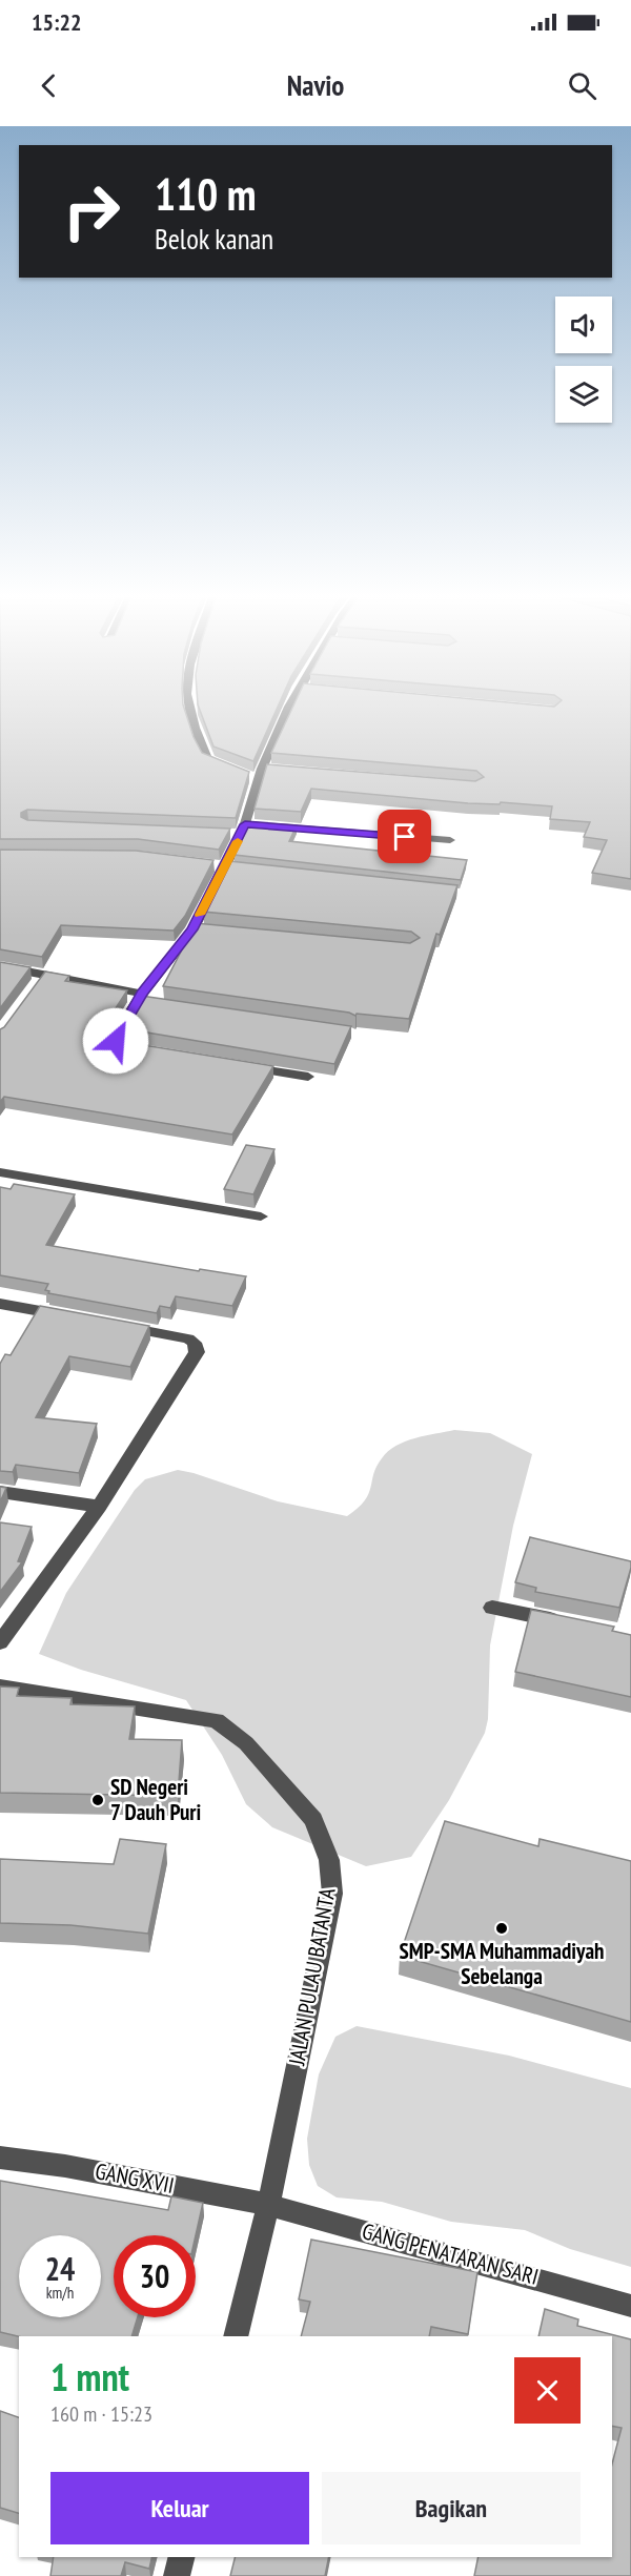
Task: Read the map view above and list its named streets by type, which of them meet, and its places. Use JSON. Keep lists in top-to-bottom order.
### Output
{
  "streets": {
    "street": ["JALAN PULAU BATANTA", "GANG XVII", "GANG PENATARAN SARI"]
  },
  "crossings": [
    ["JALAN PULAU BATANTA", "GANG XVII"],
    ["JALAN PULAU BATANTA", "GANG PENATARAN SARI"],
    ["GANG XVII", "GANG PENATARAN SARI"]
  ],
  "places": ["SD Negeri 7 Dauh Puri", "SMP-SMA Muhammadiyah Sebelanga"],
  "page": {
    "status": "15:22",
    "header": "Navio",
    "turn": ["110 m", "Belok kanan"],
    "speed": "24 km/h",
    "limit": "30",
    "heading": ["1 mnt", "160 m · 15:23"],
    "buttons": ["Keluar", "Bagikan"]
  }
}
